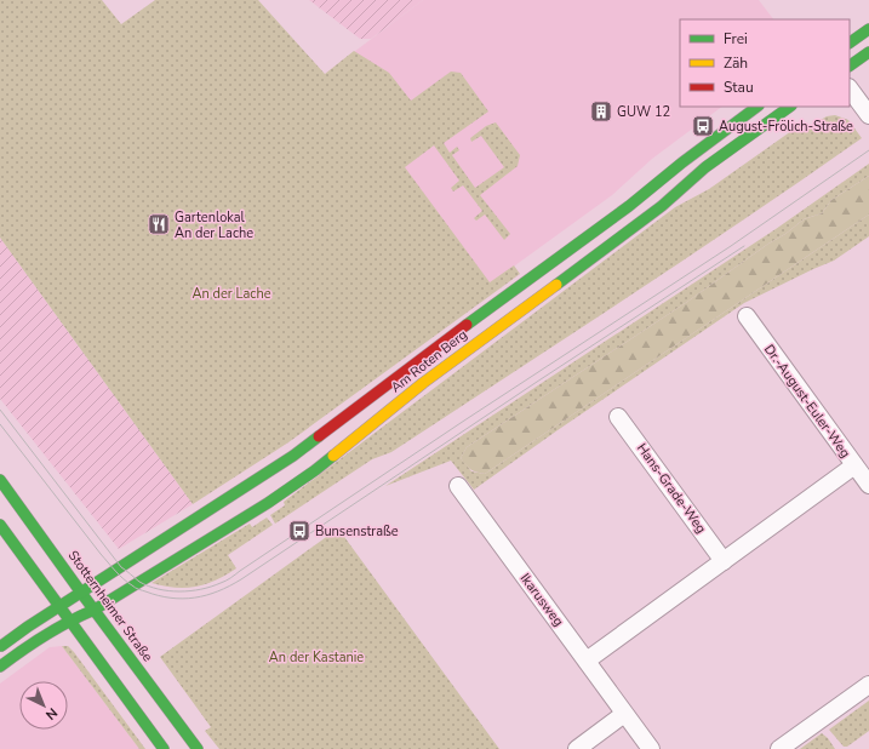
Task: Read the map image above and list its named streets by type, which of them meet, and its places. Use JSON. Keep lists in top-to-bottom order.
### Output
{
  "streets": {
    "main road": ["Am Roten Berg", "Stotternheimer Straße"],
    "street": ["Dr.-August-Euler-Weg", "Hans-Grade-Weg", "Ikarusweg"]
  },
  "crossings": [
    ["Am Roten Berg", "Stotternheimer Straße"]
  ],
  "parks": ["An der Lache", "An der Kastanie"],
  "places": {
    "building": ["GUW 12"],
    "bus stop": ["August-Frölich-Straße", "Bunsenstraße"],
    "restaurant": ["Gartenlokal An der Lache"]
  },
  "legend": ["Frei", "Zäh", "Stau"],
  "north": "bottom right"
}
